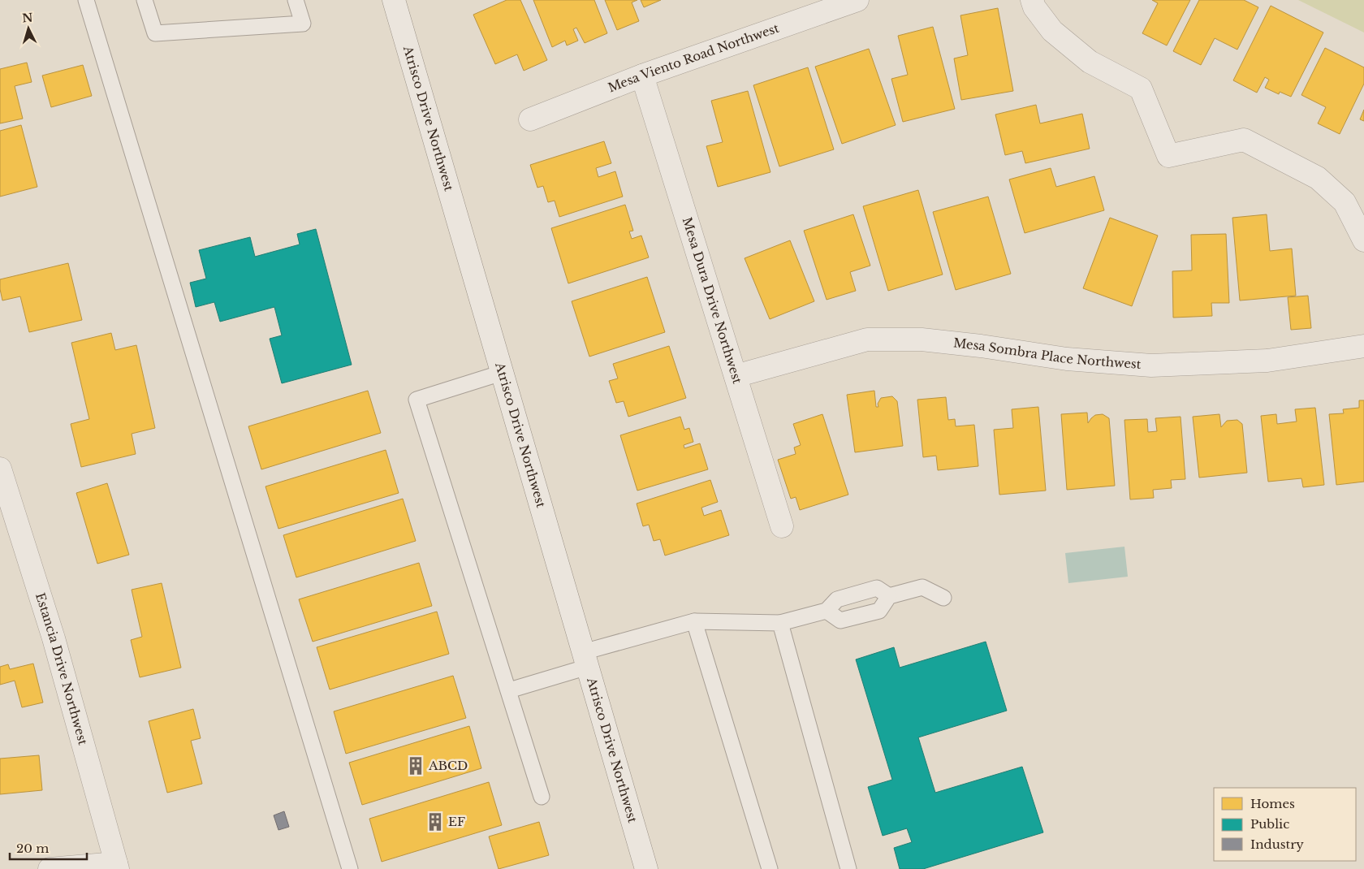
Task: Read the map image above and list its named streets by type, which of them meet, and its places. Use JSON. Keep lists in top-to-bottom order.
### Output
{
  "streets": {
    "street": [
      "Mesa Viento Road Northwest",
      "Atrisco Drive Northwest",
      "Mesa Dura Drive Northwest",
      "Mesa Sombra Place Northwest",
      "Estancia Drive Northwest"
    ]
  },
  "crossings": [
    ["Mesa Viento Road Northwest", "Mesa Dura Drive Northwest"],
    ["Mesa Dura Drive Northwest", "Mesa Sombra Place Northwest"]
  ],
  "places": {
    "building": ["ABCD", "EF"]
  },
  "legend": ["Homes", "Public", "Industry"],
  "scale_bar": "20 m",
  "north": "top"
}
